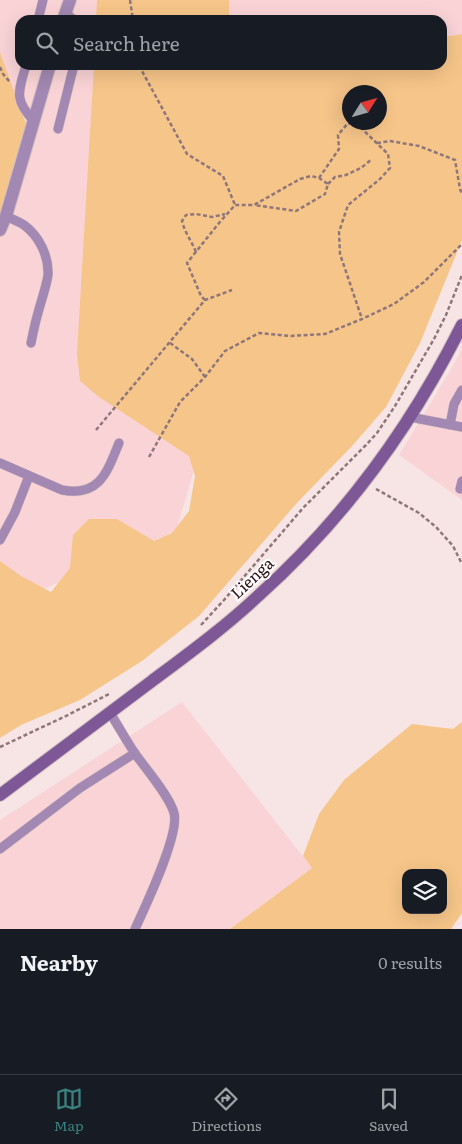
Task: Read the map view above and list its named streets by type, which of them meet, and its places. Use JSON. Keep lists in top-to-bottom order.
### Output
{
  "streets": {
    "street": ["Lienga"]
  },
  "north": "top right",
  "page": {
    "search": "Search here",
    "heading": ["Nearby", "0 results"],
    "nav": ["Map", "Directions", "Saved"]
  }
}
